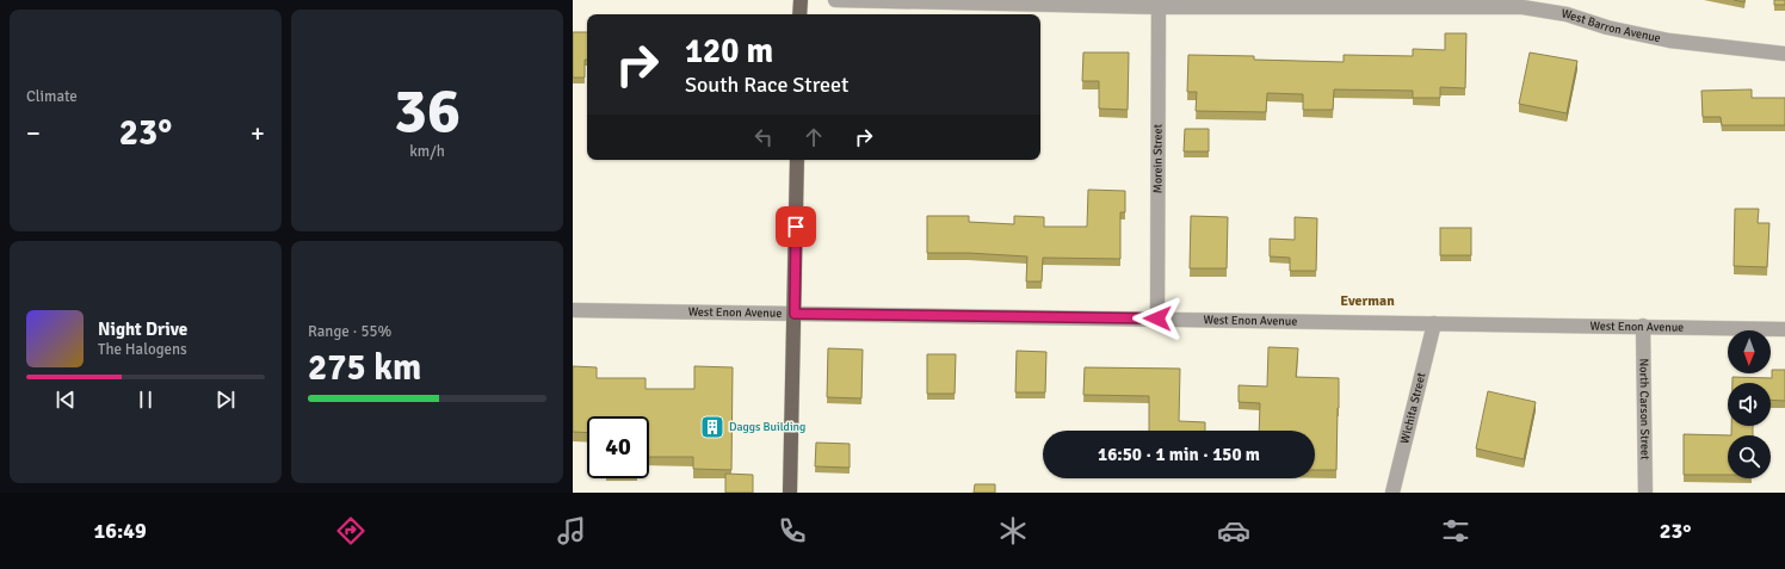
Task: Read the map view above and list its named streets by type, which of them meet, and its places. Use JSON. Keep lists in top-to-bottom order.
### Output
{
  "streets": {
    "street": [
      "West Barron Avenue",
      "Morein Street",
      "West Enon Avenue",
      "Wichita Street",
      "North Carson Street"
    ]
  },
  "crossings": [
    ["West Barron Avenue", "Morein Street"],
    ["Morein Street", "West Enon Avenue"],
    ["West Enon Avenue", "Wichita Street"],
    ["West Enon Avenue", "North Carson Street"]
  ],
  "districts": ["Everman"],
  "places": {
    "building": ["Daggs Building"]
  },
  "north": "bottom",
  "page": {
    "tile": [
      "Climate",
      ["36", "km/h"],
      ["Range · 55%", "275 km"]
    ],
    "turn": ["120 m", "South Race Street"],
    "heat": ["−", "23°", "+"],
    "song": ["Night Drive", "The Halogens"],
    "limit": "40",
    "trip": "16:50 · 1 min · 150 m",
    "tabs": ["16:49", "23°"]
  }
}
